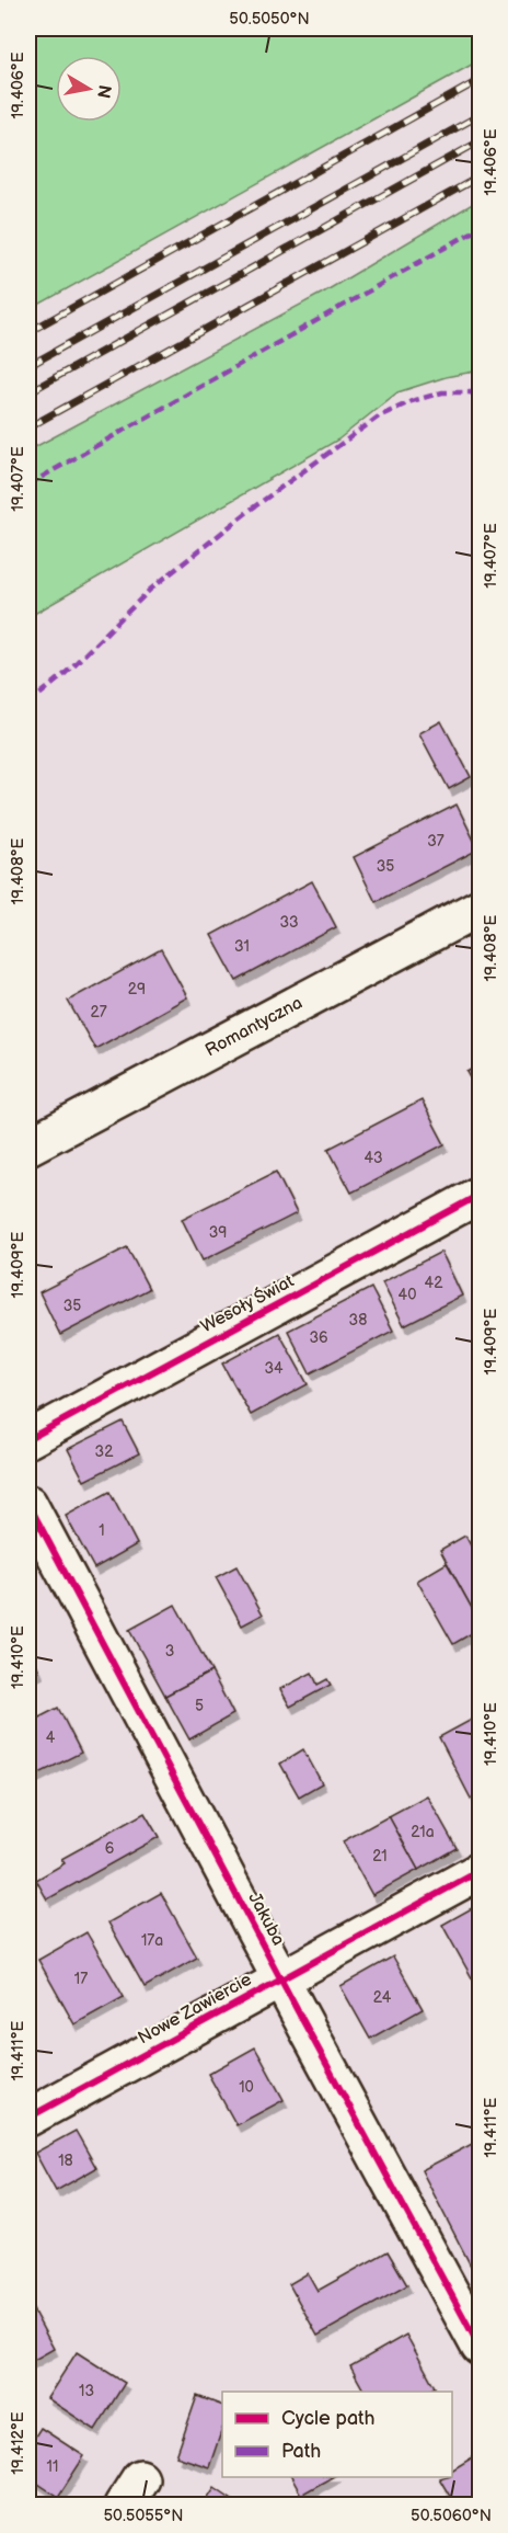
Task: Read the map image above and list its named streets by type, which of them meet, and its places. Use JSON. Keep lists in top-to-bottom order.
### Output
{
  "streets": {
    "street": [
      "Romantyczna",
      "Wesoły Świat",
      "Jakuba",
      "Nowe Zawiercie"
    ]
  },
  "crossings": [
    ["Jakuba", "Nowe Zawiercie"]
  ],
  "house_numbers": [
    "37",
    "35",
    "33",
    "31",
    "29",
    "27",
    "43",
    "39",
    "42",
    "40",
    "35",
    "38",
    "36",
    "34",
    "32",
    "1",
    "3",
    "5",
    "4",
    "21a",
    "6",
    "21",
    "17a",
    "17",
    "24",
    "10",
    "18",
    "13",
    "11"
  ],
  "legend": ["Cycle path", "Path"],
  "north": "right",
  "coordinates": [
    "50.5050°N",
    "19.406°E",
    "19.407°E",
    "19.408°E",
    "19.409°E",
    "19.410°E",
    "19.411°E",
    "19.412°E",
    "50.5055°N",
    "50.5060°N"
  ]
}
